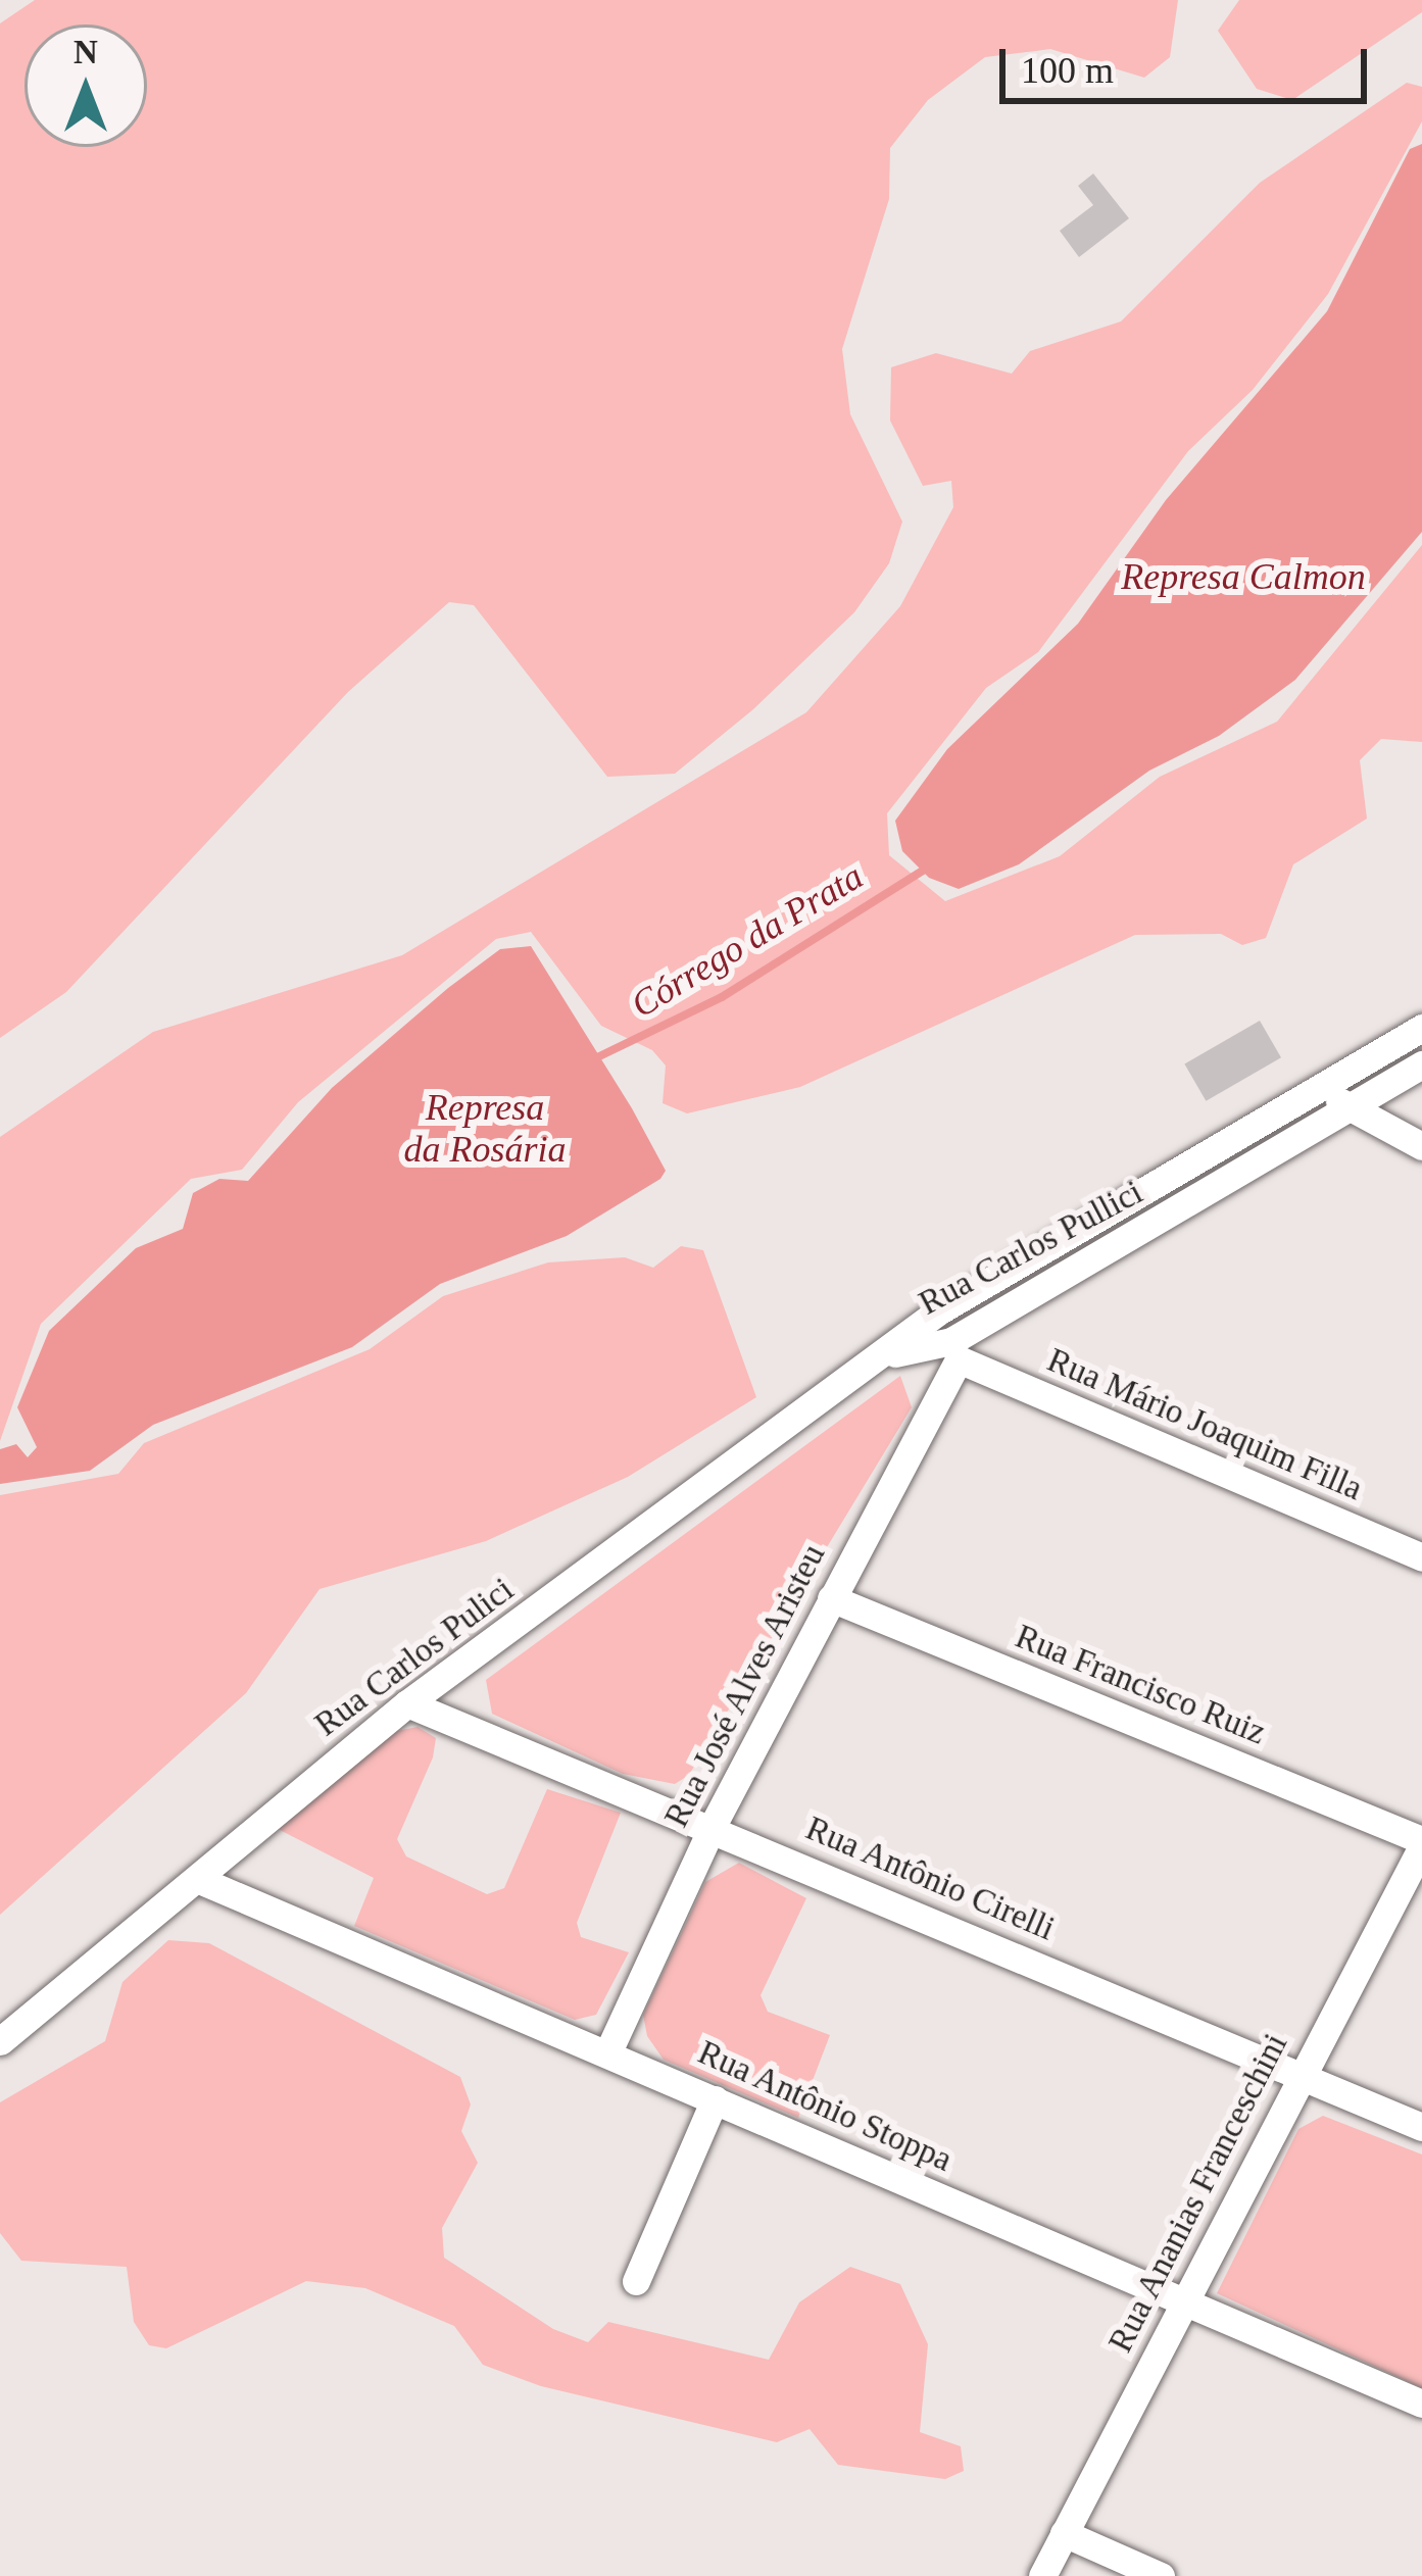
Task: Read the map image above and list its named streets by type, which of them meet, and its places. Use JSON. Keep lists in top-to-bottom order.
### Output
{
  "streets": {
    "street": [
      "Rua Carlos Pullici",
      "Rua Mário Joaquim Filla",
      "Rua Carlos Pulici",
      "Rua Francisco Ruiz",
      "Rua José Alves Aristeu",
      "Rua Antônio Cirelli",
      "Rua Antônio Stoppa",
      "Rua Ananias Franceschini"
    ]
  },
  "crossings": [
    ["Rua Carlos Pullici", "Rua Mário Joaquim Filla"],
    ["Rua Carlos Pullici", "Rua Carlos Pulici"],
    ["Rua Carlos Pullici", "Rua José Alves Aristeu"],
    ["Rua Mário Joaquim Filla", "Rua José Alves Aristeu"],
    ["Rua Carlos Pulici", "Rua Antônio Cirelli"],
    ["Rua Carlos Pulici", "Rua Antônio Stoppa"],
    ["Rua Francisco Ruiz", "Rua José Alves Aristeu"],
    ["Rua Francisco Ruiz", "Rua Ananias Franceschini"],
    ["Rua José Alves Aristeu", "Rua Antônio Cirelli"],
    ["Rua José Alves Aristeu", "Rua Antônio Stoppa"],
    ["Rua Antônio Cirelli", "Rua Ananias Franceschini"],
    ["Rua Antônio Stoppa", "Rua Ananias Franceschini"]
  ],
  "water": ["Represa Calmon", "Córrego da Prata", "Represa da Rosária"],
  "scale_bar": "100 m",
  "north": "top"
}
